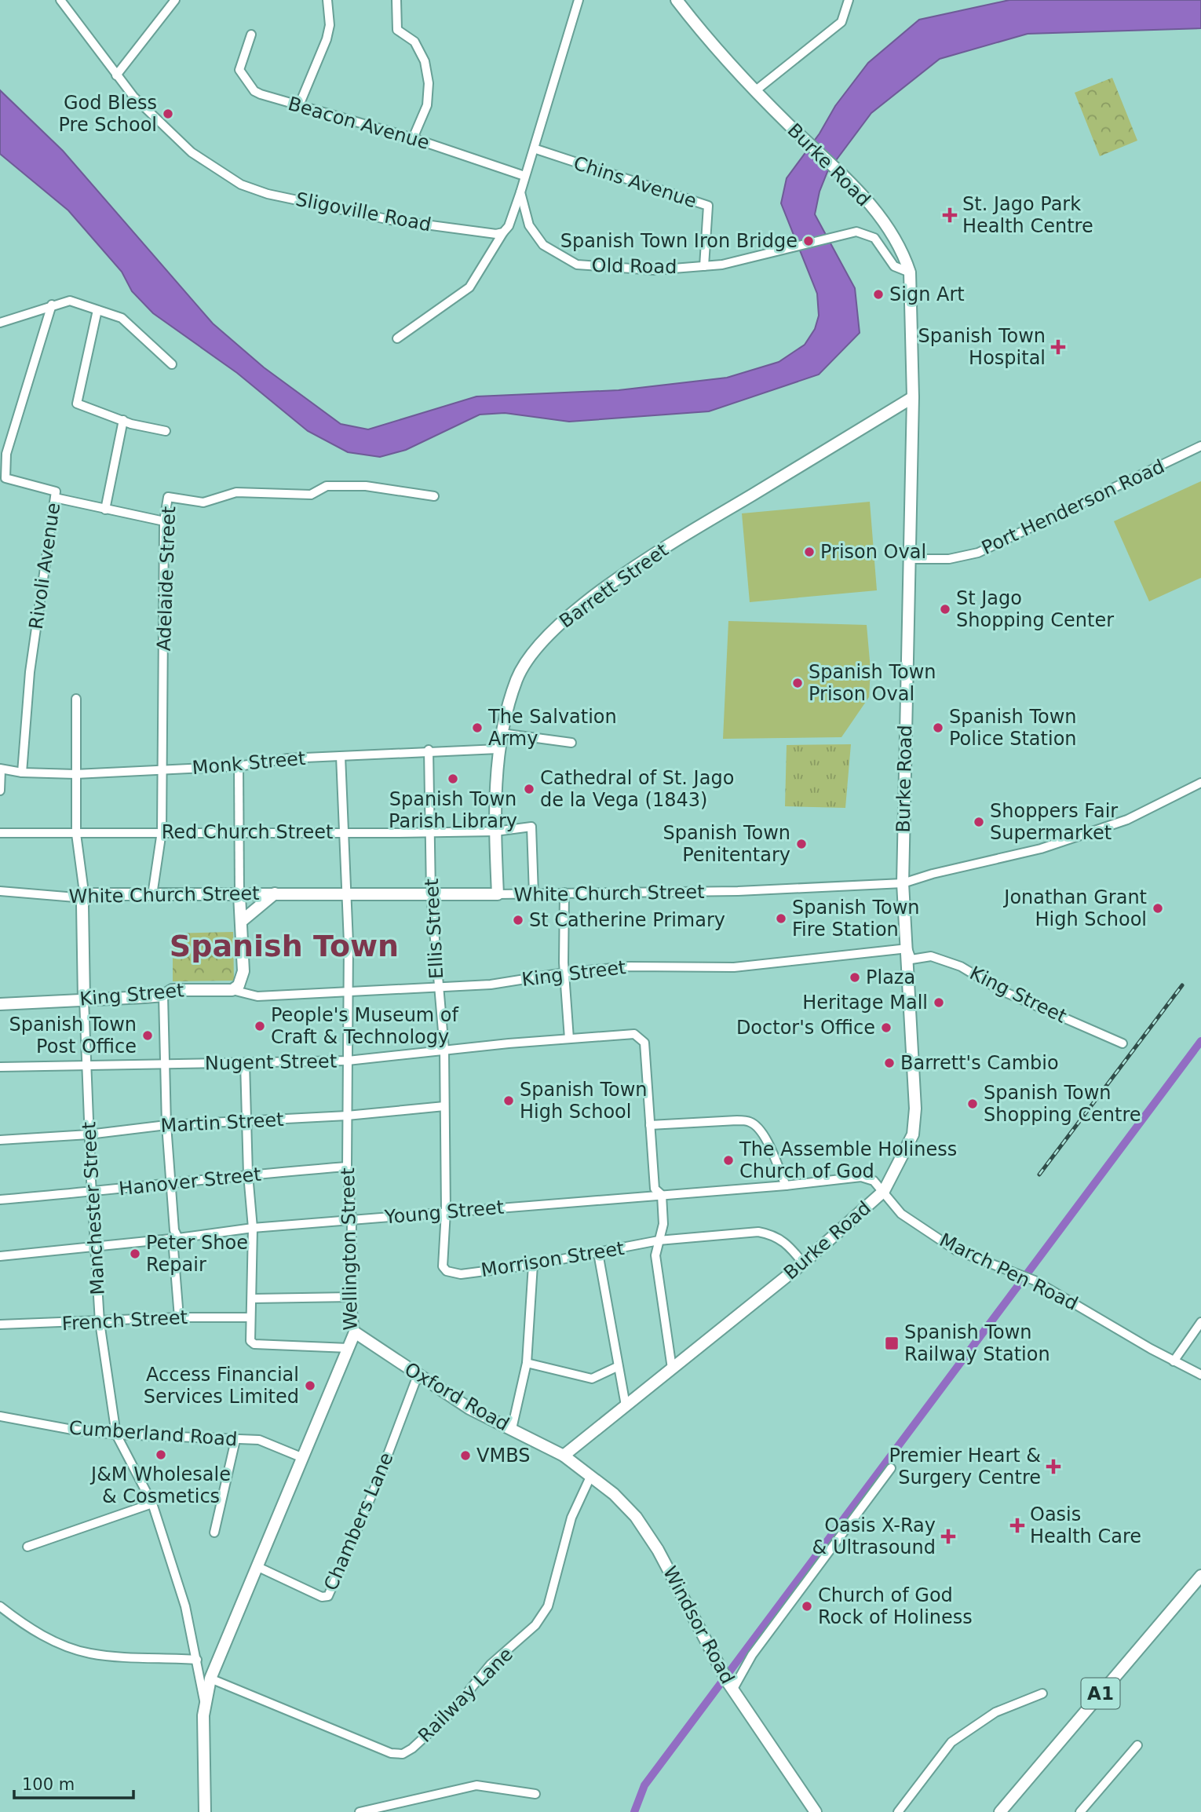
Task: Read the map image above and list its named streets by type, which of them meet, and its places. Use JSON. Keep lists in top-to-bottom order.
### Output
{
  "streets": {
    "main road": [
      "Burke Road",
      "Barrett Street",
      "White Church Street",
      "King Street",
      "Manchester Street",
      "Wellington Street",
      "Oxford Road",
      "Windsor Road",
      "A1"
    ],
    "street": [
      "Beacon Avenue",
      "Chins Avenue",
      "Sligoville Road",
      "Old Road",
      "Port Henderson Road",
      "Rivoli Avenue",
      "Adelaide Street",
      "Monk Street",
      "Red Church Street",
      "Ellis Street",
      "Nugent Street",
      "Martin Street",
      "Hanover Street",
      "Young Street",
      "Morrison Street",
      "March Pen Road",
      "French Street",
      "Cumberland Road",
      "Chambers Lane",
      "Railway Lane"
    ]
  },
  "crossings": [
    ["Burke Road", "Old Road"],
    ["Burke Road", "Port Henderson Road"],
    ["Burke Road", "Barrett Street"],
    ["Burke Road", "White Church Street"],
    ["Burke Road", "King Street"],
    ["Burke Road", "Young Street"],
    ["Burke Road", "Morrison Street"],
    ["Burke Road", "March Pen Road"],
    ["Burke Road", "Oxford Road"],
    ["Burke Road", "Windsor Road"],
    ["Chins Avenue", "Old Road"],
    ["Rivoli Avenue", "Monk Street"],
    ["Adelaide Street", "Monk Street"],
    ["Adelaide Street", "Red Church Street"],
    ["Adelaide Street", "White Church Street"],
    ["Barrett Street", "Monk Street"],
    ["Barrett Street", "Red Church Street"],
    ["Barrett Street", "White Church Street"],
    ["Monk Street", "Ellis Street"],
    ["Monk Street", "Manchester Street"],
    ["Monk Street", "Wellington Street"],
    ["Red Church Street", "White Church Street"],
    ["Red Church Street", "Ellis Street"],
    ["Red Church Street", "Manchester Street"],
    ["Red Church Street", "Wellington Street"],
    ["White Church Street", "Ellis Street"],
    ["White Church Street", "Manchester Street"],
    ["White Church Street", "Wellington Street"],
    ["Ellis Street", "King Street"],
    ["Ellis Street", "Nugent Street"],
    ["Ellis Street", "Martin Street"],
    ["Ellis Street", "Young Street"],
    ["Ellis Street", "Morrison Street"],
    ["King Street", "Manchester Street"],
    ["King Street", "Wellington Street"],
    ["Nugent Street", "Manchester Street"],
    ["Nugent Street", "Young Street"],
    ["Nugent Street", "Wellington Street"],
    ["Martin Street", "Manchester Street"],
    ["Martin Street", "Wellington Street"],
    ["Hanover Street", "Manchester Street"],
    ["Hanover Street", "Wellington Street"],
    ["Manchester Street", "Young Street"],
    ["Manchester Street", "Wellington Street"],
    ["Manchester Street", "French Street"],
    ["Manchester Street", "Cumberland Road"],
    ["Young Street", "Wellington Street"],
    ["Young Street", "March Pen Road"],
    ["Wellington Street", "Oxford Road"],
    ["Wellington Street", "Cumberland Road"],
    ["Wellington Street", "Chambers Lane"],
    ["Wellington Street", "Railway Lane"],
    ["Oxford Road", "Chambers Lane"],
    ["Oxford Road", "Windsor Road"],
    ["Windsor Road", "Railway Lane"]
  ],
  "districts": ["Spanish Town"],
  "places": {
    "other": [
      "God Bless Pre School",
      "Spanish Town Iron Bridge",
      "Sign Art",
      "Prison Oval",
      "St Jago Shopping Center",
      "Spanish Town Prison Oval",
      "The Salvation Army",
      "Spanish Town Police Station",
      "Spanish Town Parish Library",
      "Cathedral of St. Jago de la Vega (1843)",
      "Shoppers Fair Supermarket",
      "Spanish Town Penitentary",
      "Jonathan Grant High School",
      "Spanish Town Fire Station",
      "St Catherine Primary",
      "Plaza",
      "Heritage Mall",
      "People's Museum of Craft & Technology",
      "Doctor's Office",
      "Spanish Town Post Office",
      "Barrett's Cambio",
      "Spanish Town High School",
      "Spanish Town Shopping Centre",
      "The Assemble Holiness Church of God",
      "Peter Shoe Repair",
      "Access Financial Services Limited",
      "J&M Wholesale & Cosmetics",
      "VMBS",
      "Church of God Rock of Holiness"
    ],
    "health": [
      "St. Jago Park Health Centre",
      "Spanish Town Hospital",
      "Premier Heart & Surgery Centre",
      "Oasis Health Care",
      "Oasis X-Ray & Ultrasound"
    ],
    "transit": ["Spanish Town Railway Station"]
  },
  "scale_bar": "100 m"
}
